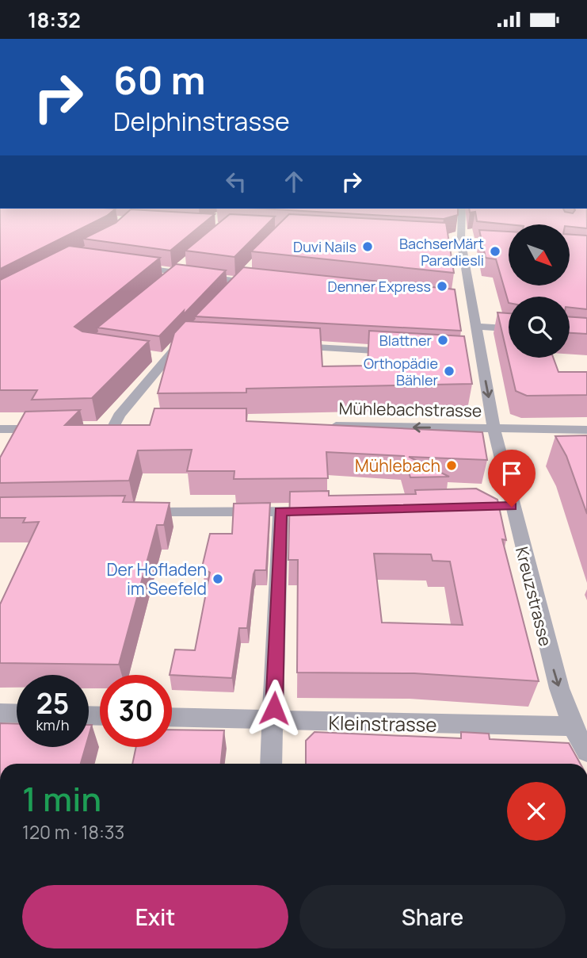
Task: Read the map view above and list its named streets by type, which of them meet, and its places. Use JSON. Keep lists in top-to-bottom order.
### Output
{
  "streets": {
    "street": ["Mühlebachstrasse", "Kreuzstrasse", "Kleinstrasse"]
  },
  "crossings": [
    ["Mühlebachstrasse", "Kreuzstrasse"],
    ["Kreuzstrasse", "Kleinstrasse"]
  ],
  "one_way": ["Kreuzstrasse"],
  "places": [
    "Duvi Nails",
    "BachserMärt Paradiesli",
    "Denner Express",
    "Blattner",
    "Orthopädie Bähler",
    "Mühlebach",
    "Der Hofladen im Seefeld"
  ],
  "north": "bottom right",
  "page": {
    "status": "18:32",
    "turn": ["60 m", "Delphinstrasse"],
    "speed": "25 km/h",
    "limit": "30",
    "heading": ["1 min", "120 m · 18:33"],
    "buttons": ["Exit", "Share"]
  }
}
